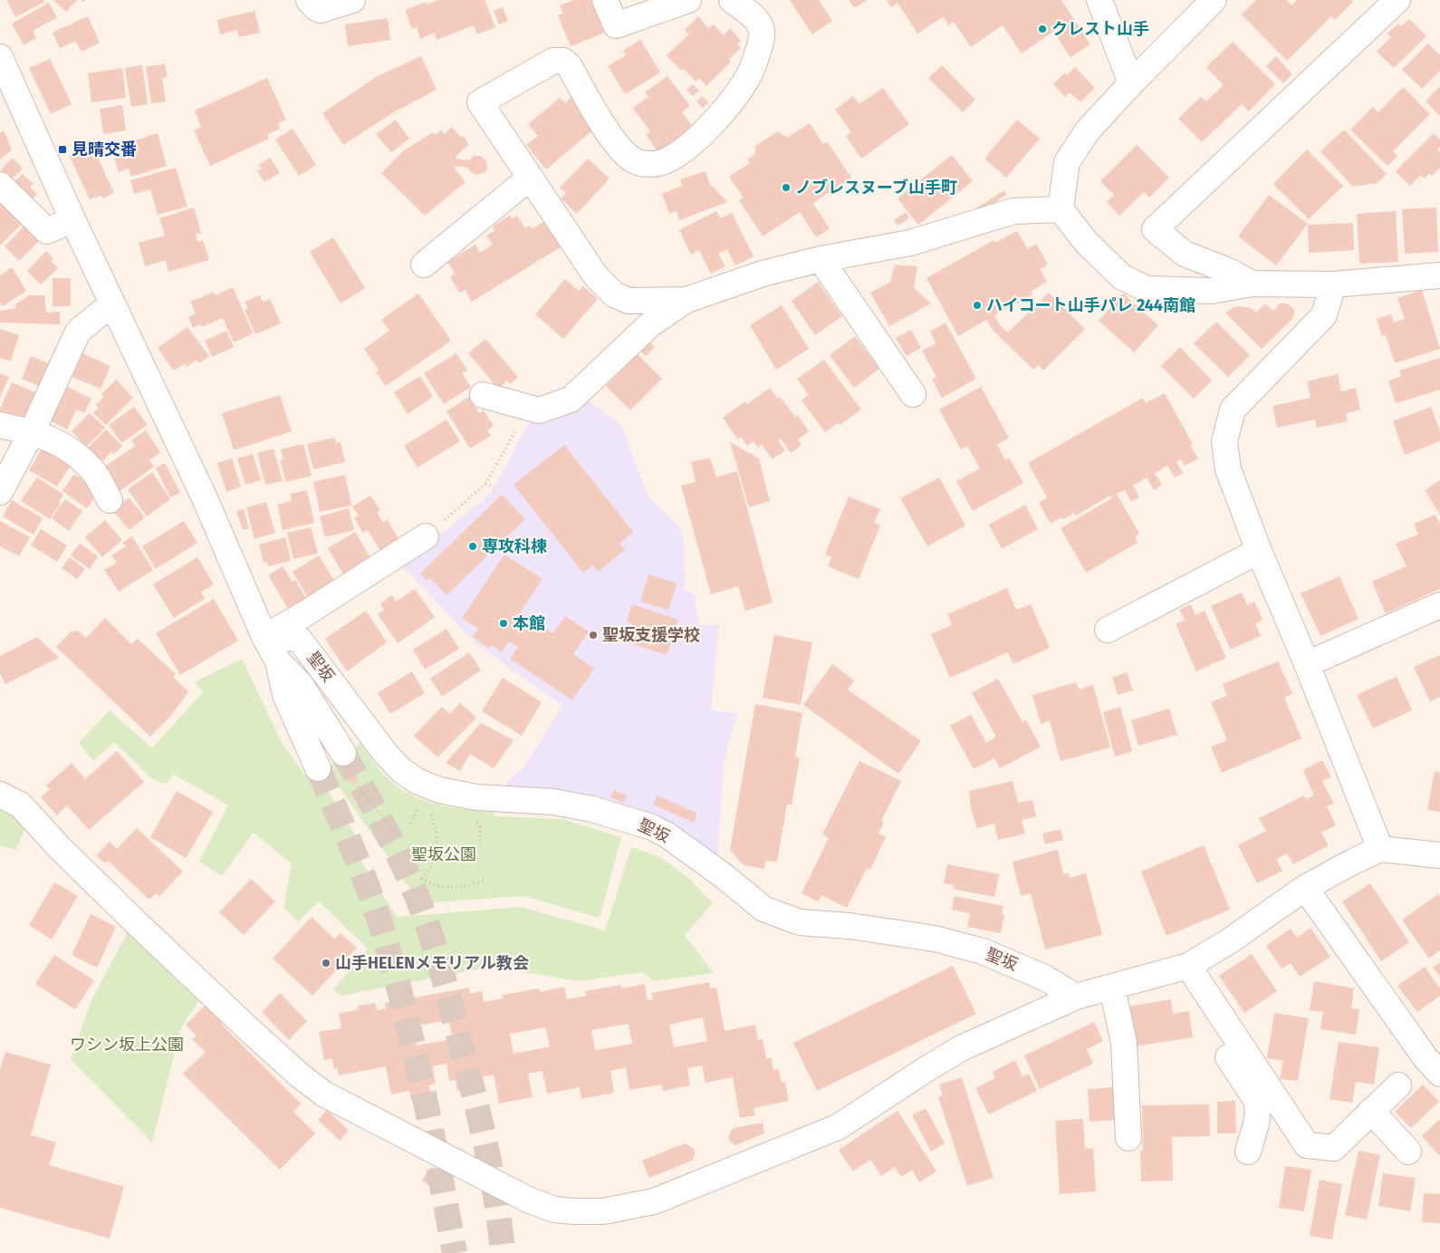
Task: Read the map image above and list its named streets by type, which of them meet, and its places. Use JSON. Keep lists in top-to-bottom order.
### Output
{
  "streets": {
    "street": ["聖坂"]
  },
  "parks": ["聖坂公園", "ワシン坂上公園"],
  "places": {
    "other": [
      "クレスト山手",
      "ノブレスヌーブ山手町",
      "ハイコート山手パレ 244南館",
      "専攻科棟",
      "本館",
      "聖坂支援学校",
      "山手HELENメモリアル教会"
    ],
    "transit": ["見晴交番"]
  }
}
